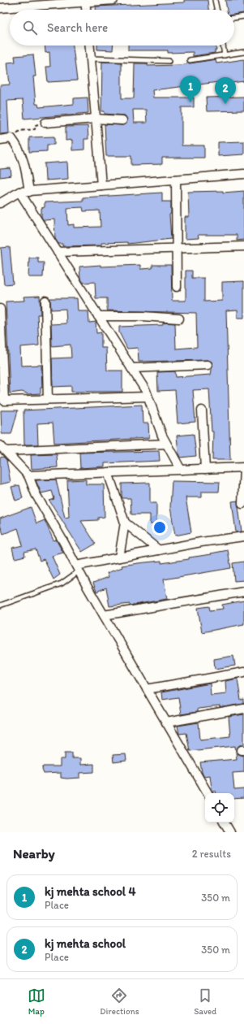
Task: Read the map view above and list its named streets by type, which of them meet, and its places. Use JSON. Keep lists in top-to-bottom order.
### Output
{
  "page": {
    "search": "Search here",
    "pins": ["1", "2"],
    "heading": ["Nearby", "2 results"],
    "list": [
      {
        "mark": "1",
        "name": "kj mehta school 4",
        "note": "Place",
        "value": "350 m"
      },
      {
        "mark": "2",
        "name": "kj mehta school",
        "note": "Place",
        "value": "350 m"
      }
    ],
    "nav": ["Map", "Directions", "Saved"]
  }
}
